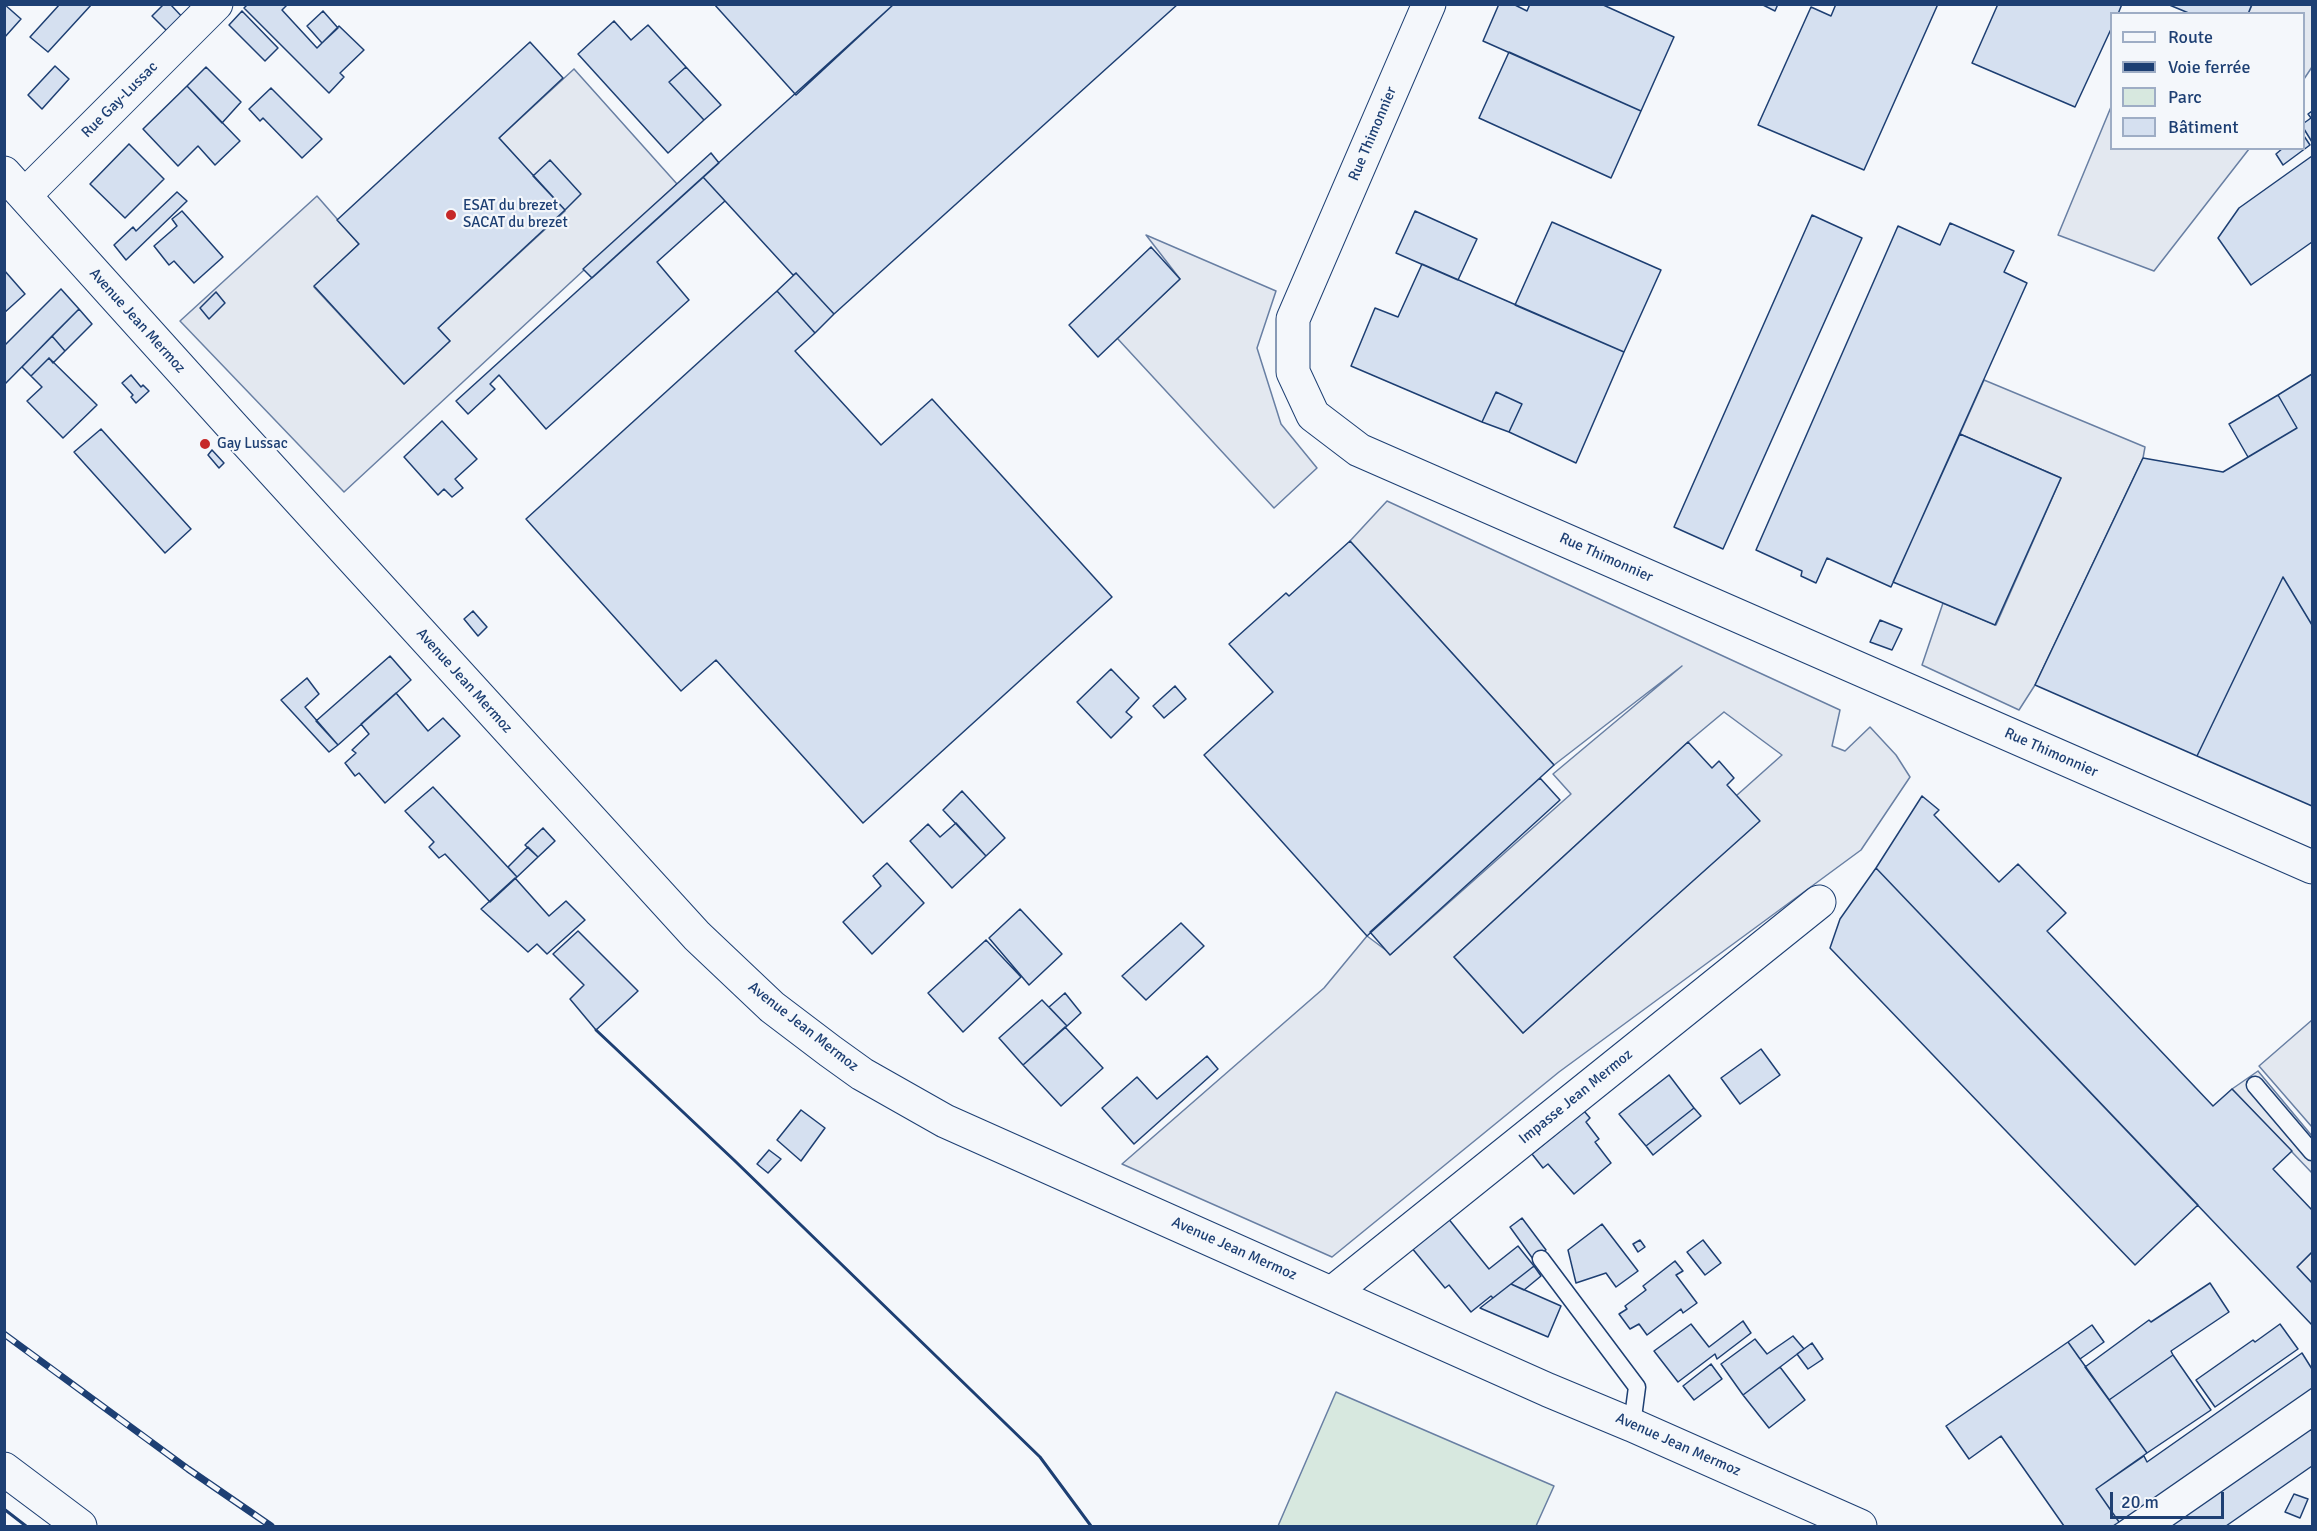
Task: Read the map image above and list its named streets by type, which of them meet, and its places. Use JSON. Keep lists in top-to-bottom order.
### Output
{
  "streets": {
    "street": [
      "Rue Gay-Lussac",
      "Rue Thimonnier",
      "Avenue Jean Mermoz",
      "Impasse Jean Mermoz"
    ]
  },
  "crossings": [
    ["Rue Gay-Lussac", "Avenue Jean Mermoz"],
    ["Avenue Jean Mermoz", "Impasse Jean Mermoz"]
  ],
  "places": ["ESAT du brezet SACAT du brezet", "Gay Lussac"],
  "legend": [
    "Route",
    "Voie ferrée",
    "Parc",
    "Bâtiment"
  ],
  "scale_bar": "20 m"
}
